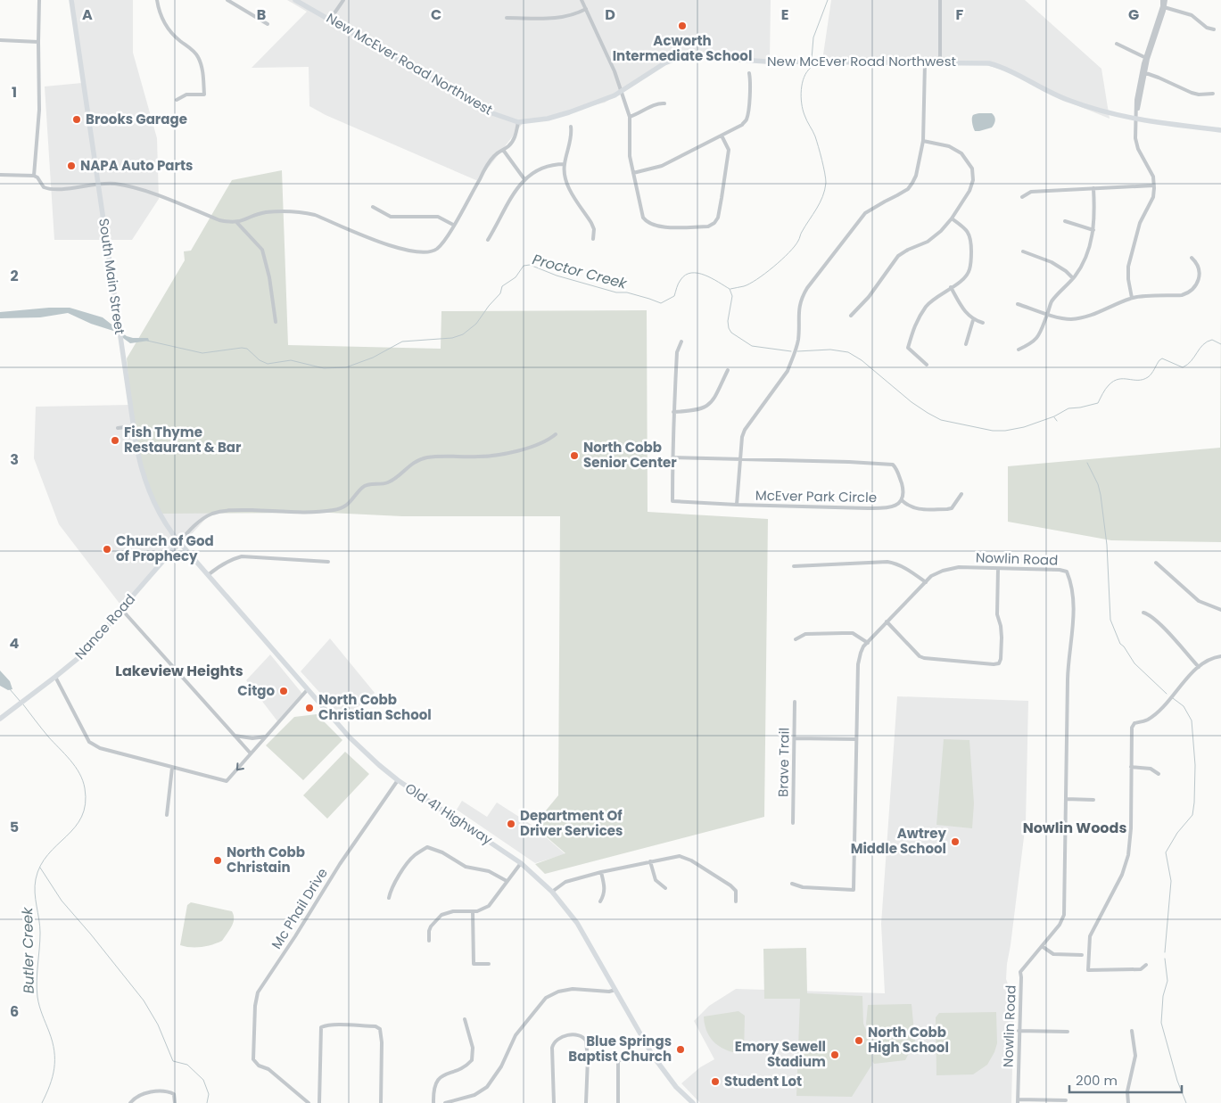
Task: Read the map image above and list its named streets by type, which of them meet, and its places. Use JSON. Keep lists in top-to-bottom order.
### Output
{
  "streets": {
    "main road": [
      "New McEver Road Northwest",
      "South Main Street",
      "Nance Road",
      "Old 41 Highway"
    ],
    "street": [
      "McEver Park Circle",
      "Nowlin Road",
      "Brave Trail",
      "Mc Phail Drive"
    ]
  },
  "crossings": [
    ["South Main Street", "Nance Road"],
    ["South Main Street", "Old 41 Highway"],
    ["Nance Road", "Old 41 Highway"],
    ["Old 41 Highway", "Mc Phail Drive"]
  ],
  "districts": ["Lakeview Heights", "Nowlin Woods"],
  "water": ["Proctor Creek", "Butler Creek"],
  "places": [
    "Acworth Intermediate School",
    "Brooks Garage",
    "NAPA Auto Parts",
    "Fish Thyme Restaurant & Bar",
    "North Cobb Senior Center",
    "Church of God of Prophecy",
    "Citgo",
    "North Cobb Christian School",
    "Department Of Driver Services",
    "Awtrey Middle School",
    "North Cobb Christain",
    "North Cobb High School",
    "Blue Springs Baptist Church",
    "Emory Sewell Stadium",
    "Student Lot"
  ],
  "scale_bar": "200 m",
  "grid": {
    "columns": [
      "A",
      "B",
      "C",
      "D",
      "E",
      "F",
      "G"
    ],
    "rows": [
      "1",
      "2",
      "3",
      "4",
      "5",
      "6"
    ]
  }
}
